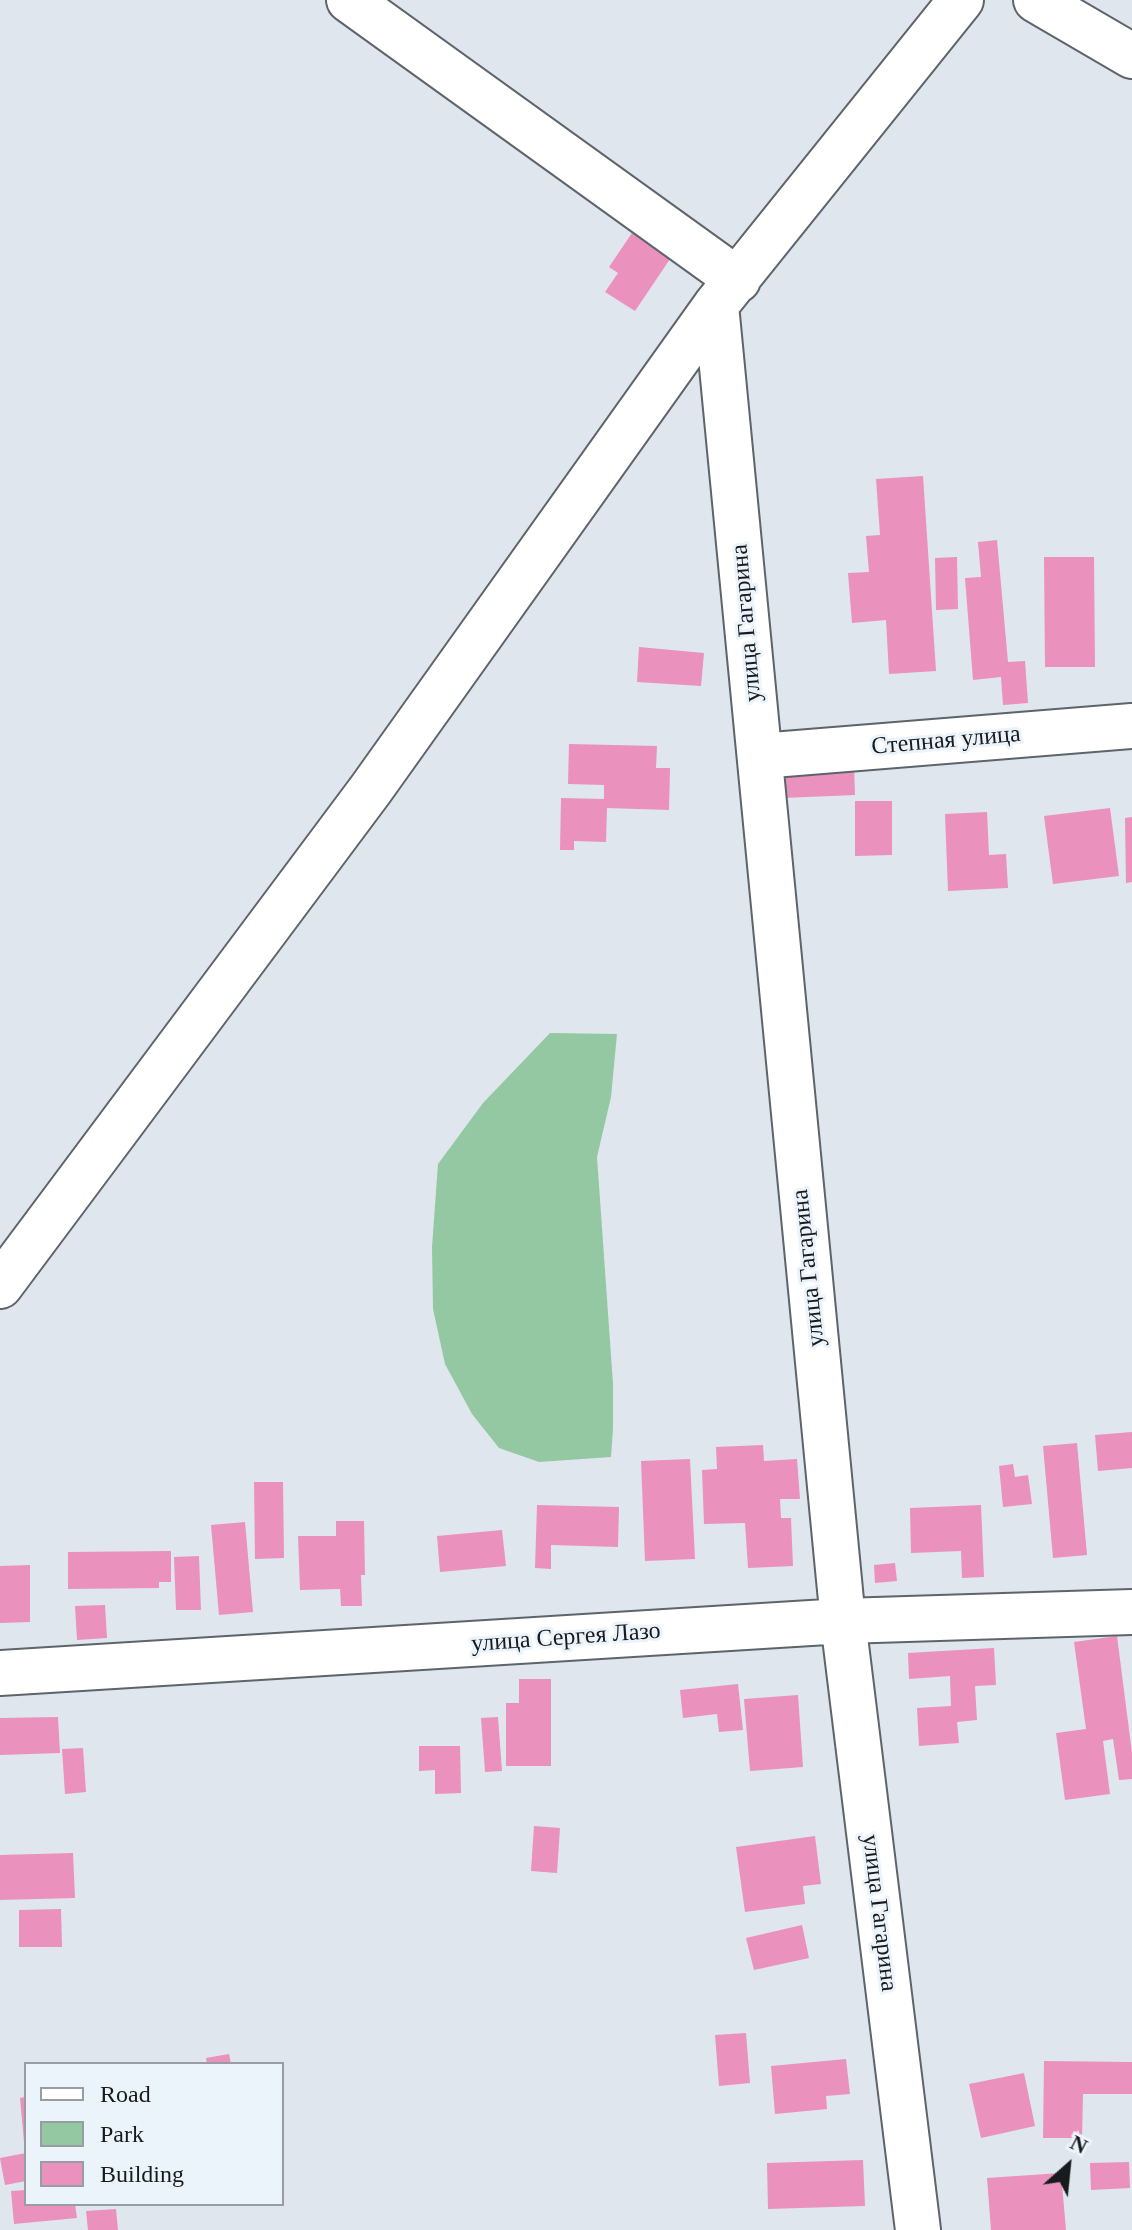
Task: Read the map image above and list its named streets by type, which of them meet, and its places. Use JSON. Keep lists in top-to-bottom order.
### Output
{
  "streets": {
    "street": ["улица Гагарина", "Степная улица", "улица Сергея Лазо"]
  },
  "crossings": [
    ["улица Гагарина", "Степная улица"],
    ["улица Гагарина", "улица Сергея Лазо"]
  ],
  "legend": ["Road", "Park", "Building"],
  "north": "top right"
}
